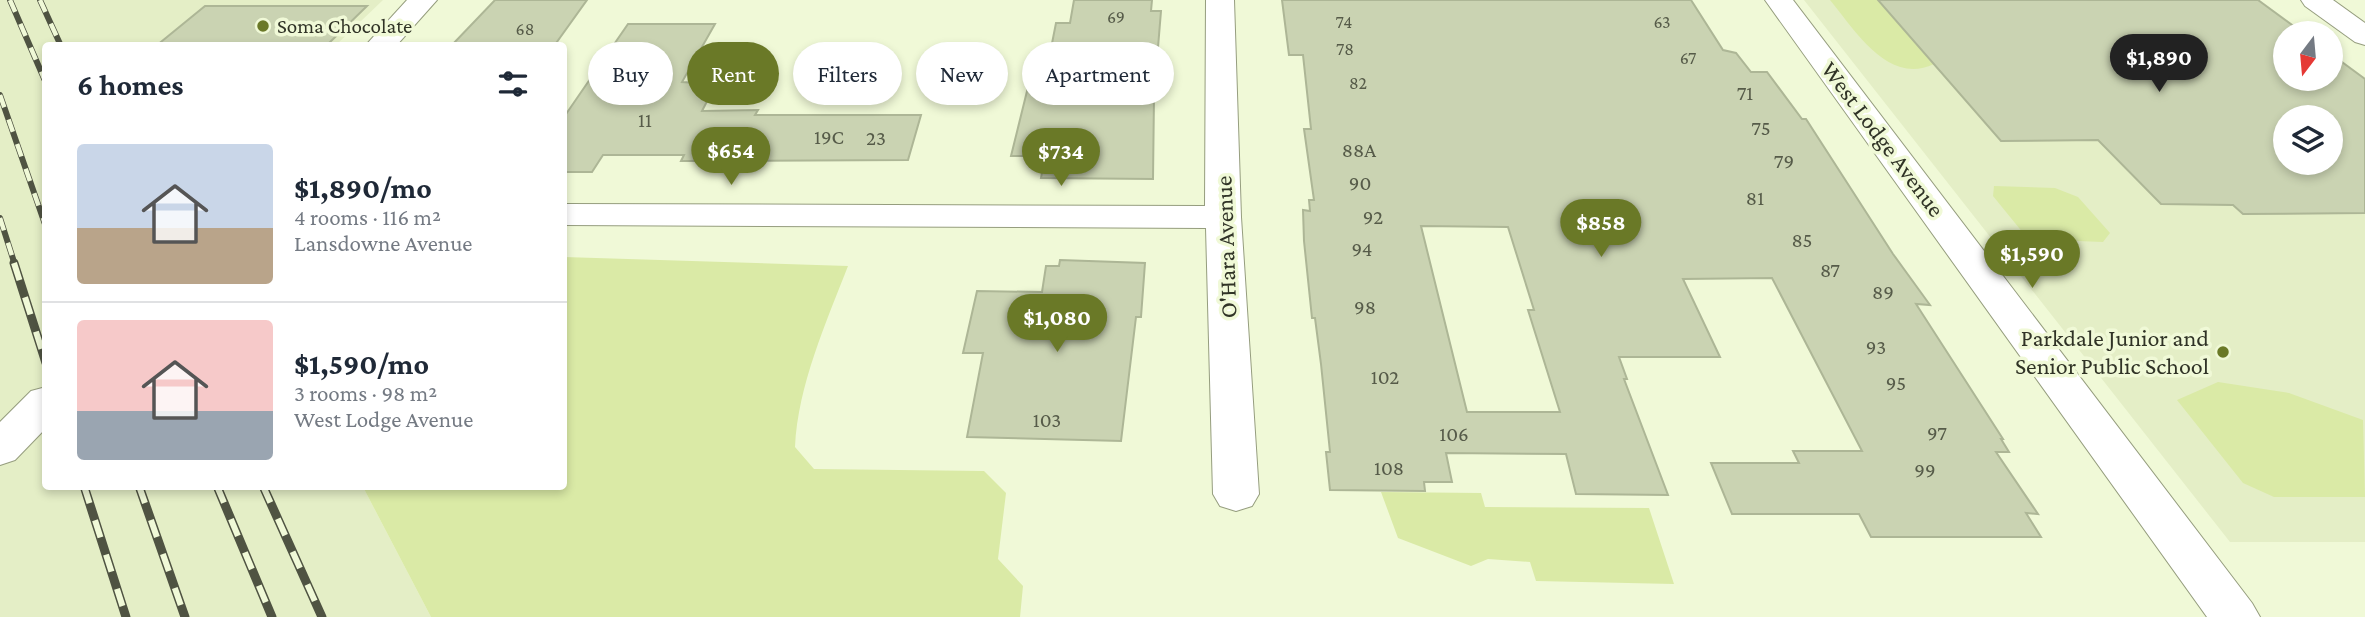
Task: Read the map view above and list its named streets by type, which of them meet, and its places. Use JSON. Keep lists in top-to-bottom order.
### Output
{
  "streets": {
    "street": ["West Lodge Avenue", "O'Hara Avenue"]
  },
  "places": ["Soma Chocolate", "Parkdale Junior and Senior Public School"],
  "house_numbers": [
    "69",
    "74",
    "63",
    "68",
    "78",
    "67",
    "82",
    "71",
    "11",
    "75",
    "19C",
    "23",
    "88A",
    "79",
    "90",
    "81",
    "92",
    "85",
    "94",
    "87",
    "89",
    "98",
    "93",
    "102",
    "95",
    "103",
    "97",
    "106",
    "108",
    "99"
  ],
  "north": "bottom",
  "page": {
    "price": [
      "$1,890",
      "$654",
      "$734",
      "$858",
      "$1,590",
      "$1,080"
    ],
    "chip": [
      "Buy",
      "Rent",
      "Filters",
      "New",
      "Apartment"
    ],
    "heading": "6 homes",
    "list": [
      {
        "name": "$1,890/mo",
        "note": "4 rooms · 116 m² · Lansdowne Avenue"
      },
      {
        "name": "$1,590/mo",
        "note": "3 rooms · 98 m² · West Lodge Avenue"
      }
    ]
  }
}
